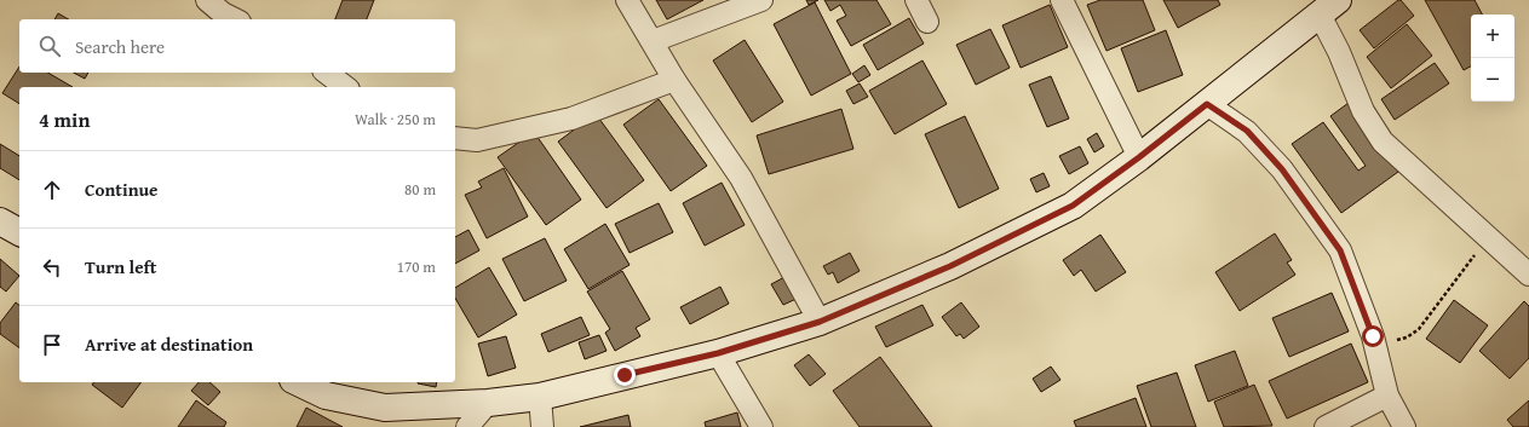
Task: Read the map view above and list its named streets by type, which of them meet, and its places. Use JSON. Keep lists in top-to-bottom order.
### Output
{
  "page": {
    "map_buttons": ["+", "−"],
    "search": "Search here",
    "heading": ["4 min", "Walk · 250 m"],
    "list": [
      ["Continue", "80 m"],
      ["Turn left", "170 m"],
      "Arrive at destination"
    ]
  }
}
